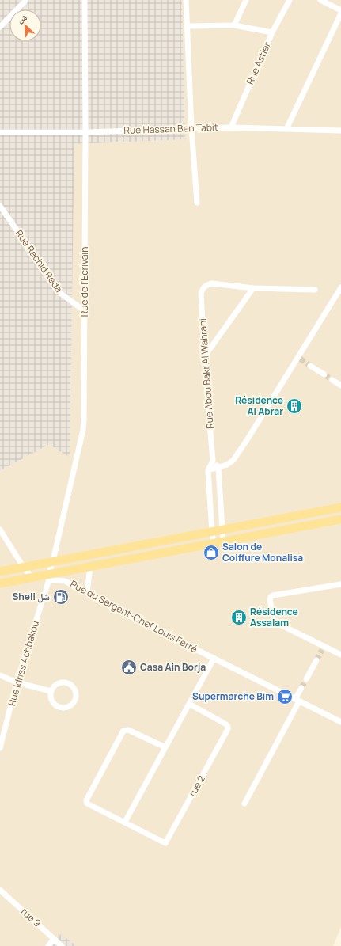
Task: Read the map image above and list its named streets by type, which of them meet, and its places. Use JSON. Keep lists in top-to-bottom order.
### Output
{
  "streets": {
    "street": [
      "Rue Astier",
      "Rue Hassan Ben Tabit",
      "Rue Rachid Reda",
      "Rue de l'Ecrivain",
      "Rue Abou Bakr Al Wahrani",
      "Rue du Sergent-Chef Louis Ferré",
      "Rue Idriss Achbakou",
      "rue 2",
      "rue 9"
    ]
  },
  "crossings": [
    ["Rue Astier", "Rue Hassan Ben Tabit"],
    ["Rue Hassan Ben Tabit", "Rue de l'Ecrivain"],
    ["Rue Rachid Reda", "Rue de l'Ecrivain"],
    ["Rue de l'Ecrivain", "Rue du Sergent-Chef Louis Ferré"],
    ["Rue de l'Ecrivain", "Rue Idriss Achbakou"],
    ["Rue du Sergent-Chef Louis Ferré", "Rue Idriss Achbakou"]
  ],
  "places": {
    "building": ["Résidence Al Abrar", "Résidence Assalam"],
    "shop": ["Salon de Coiffure Monalisa"],
    "fuel station": ["Shell شل"],
    "public building": ["Casa Ain Borja"],
    "supermarket": ["Supermarche Bim"]
  },
  "north": "top left"
}
